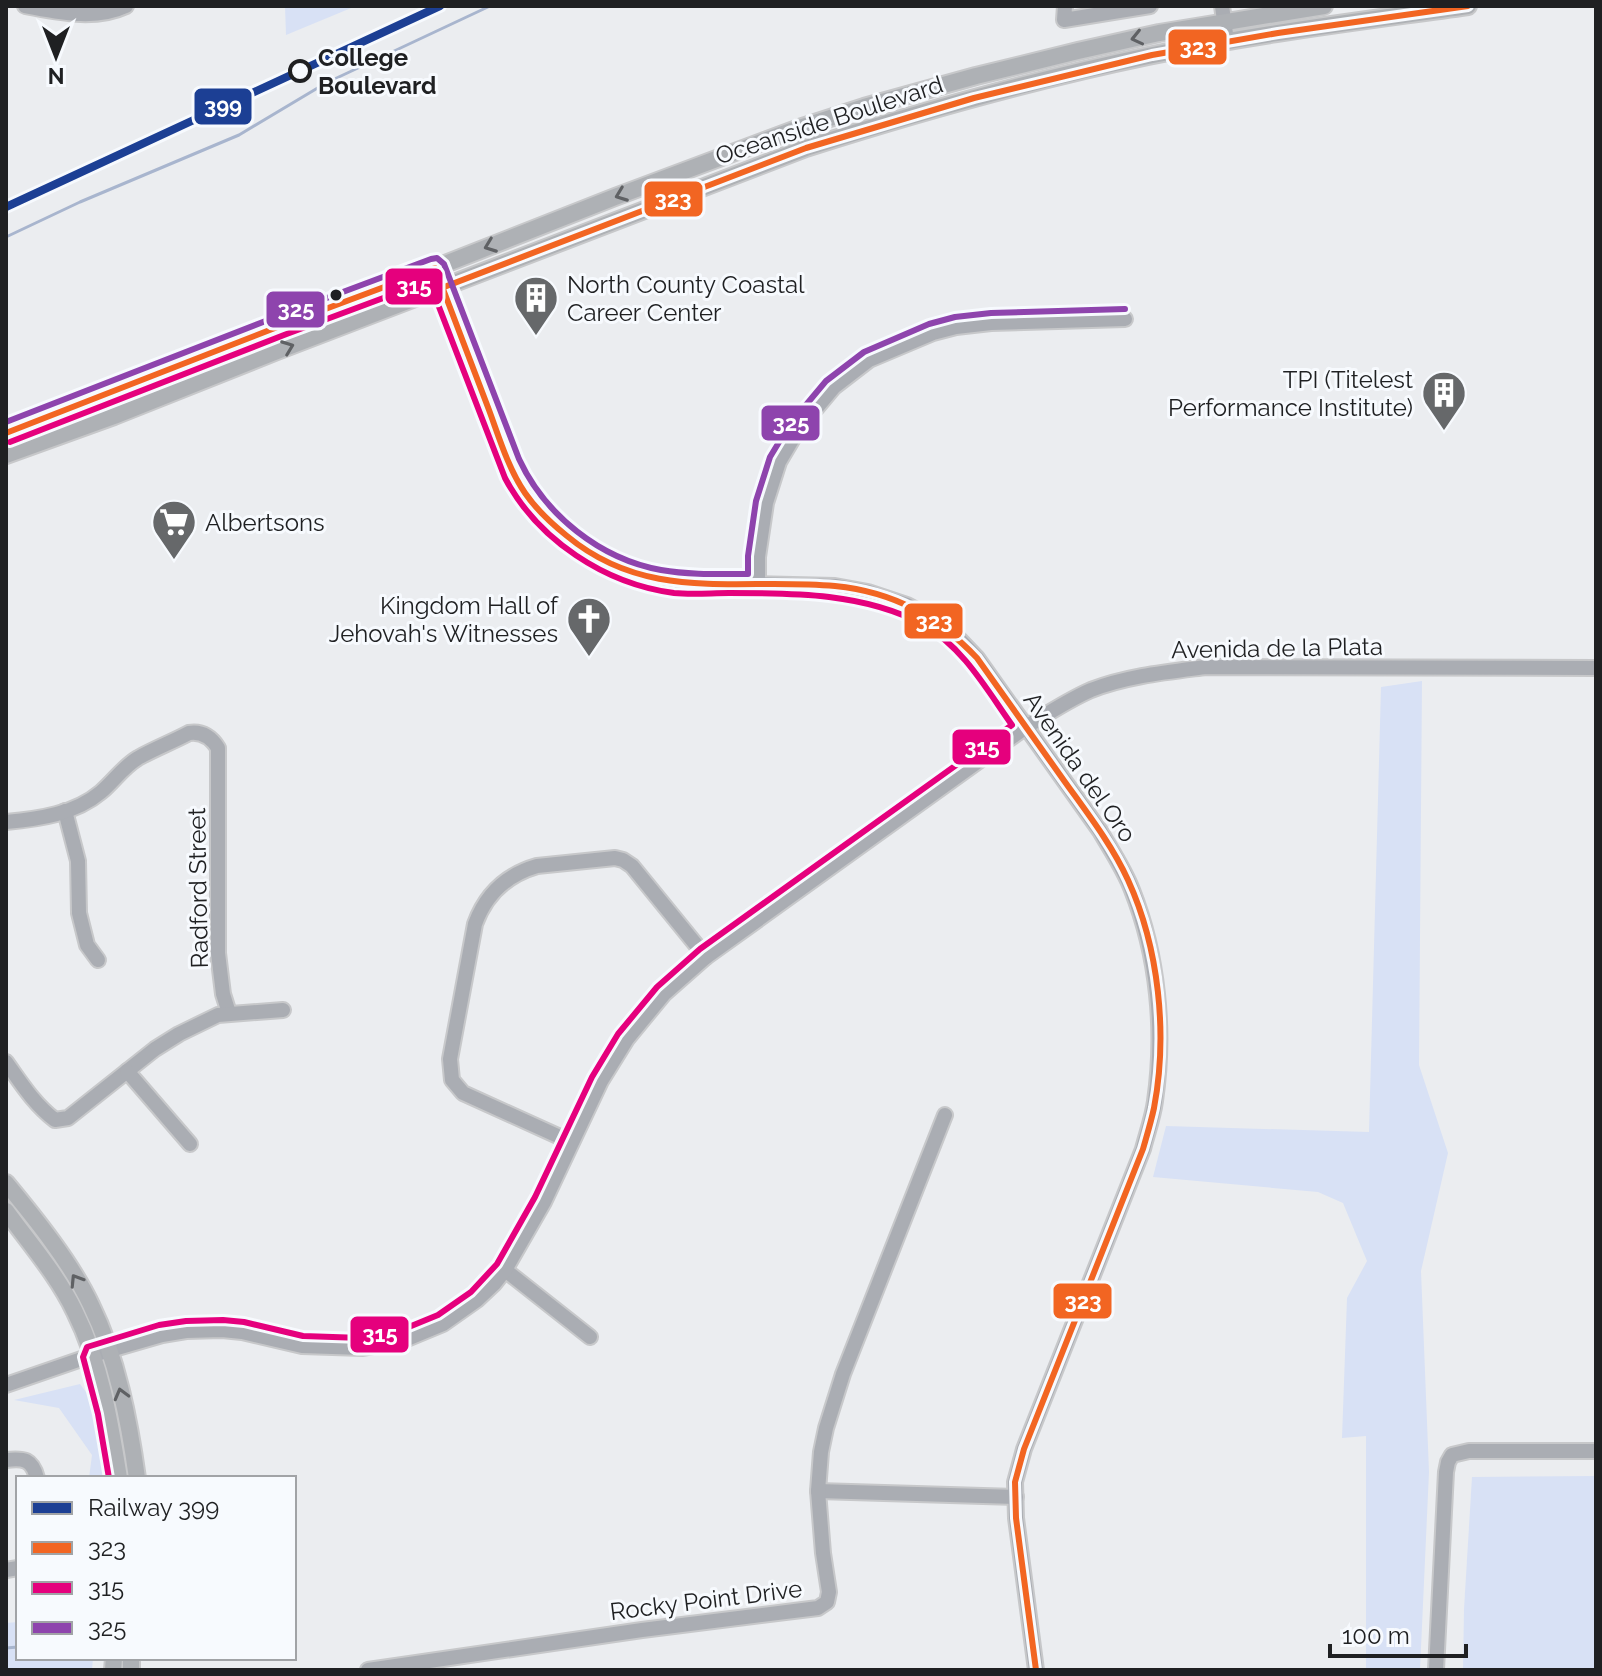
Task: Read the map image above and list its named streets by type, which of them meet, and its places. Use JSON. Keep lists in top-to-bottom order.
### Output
{
  "streets": {
    "main road": ["Oceanside Boulevard"],
    "street": [
      "Avenida de la Plata",
      "Avenida del Oro",
      "Radford Street",
      "Rocky Point Drive"
    ]
  },
  "crossings": [
    ["Oceanside Boulevard", "Avenida del Oro"],
    ["Avenida de la Plata", "Avenida del Oro"]
  ],
  "places": {
    "other": ["College Boulevard"],
    "building": ["North County Coastal Career Center", "TPI (Titelest Performance Institute)"],
    "supermarket": ["Albertsons"],
    "church": ["Kingdom Hall of Jehovah's Witnesses"]
  },
  "lines": [
    "rail line 399",
    "transit line 323",
    "transit line 325",
    "transit line 315"
  ],
  "legend": [
    "Railway 399",
    "323",
    "315",
    "325"
  ],
  "scale_bar": "100 m",
  "north": "bottom"
}
